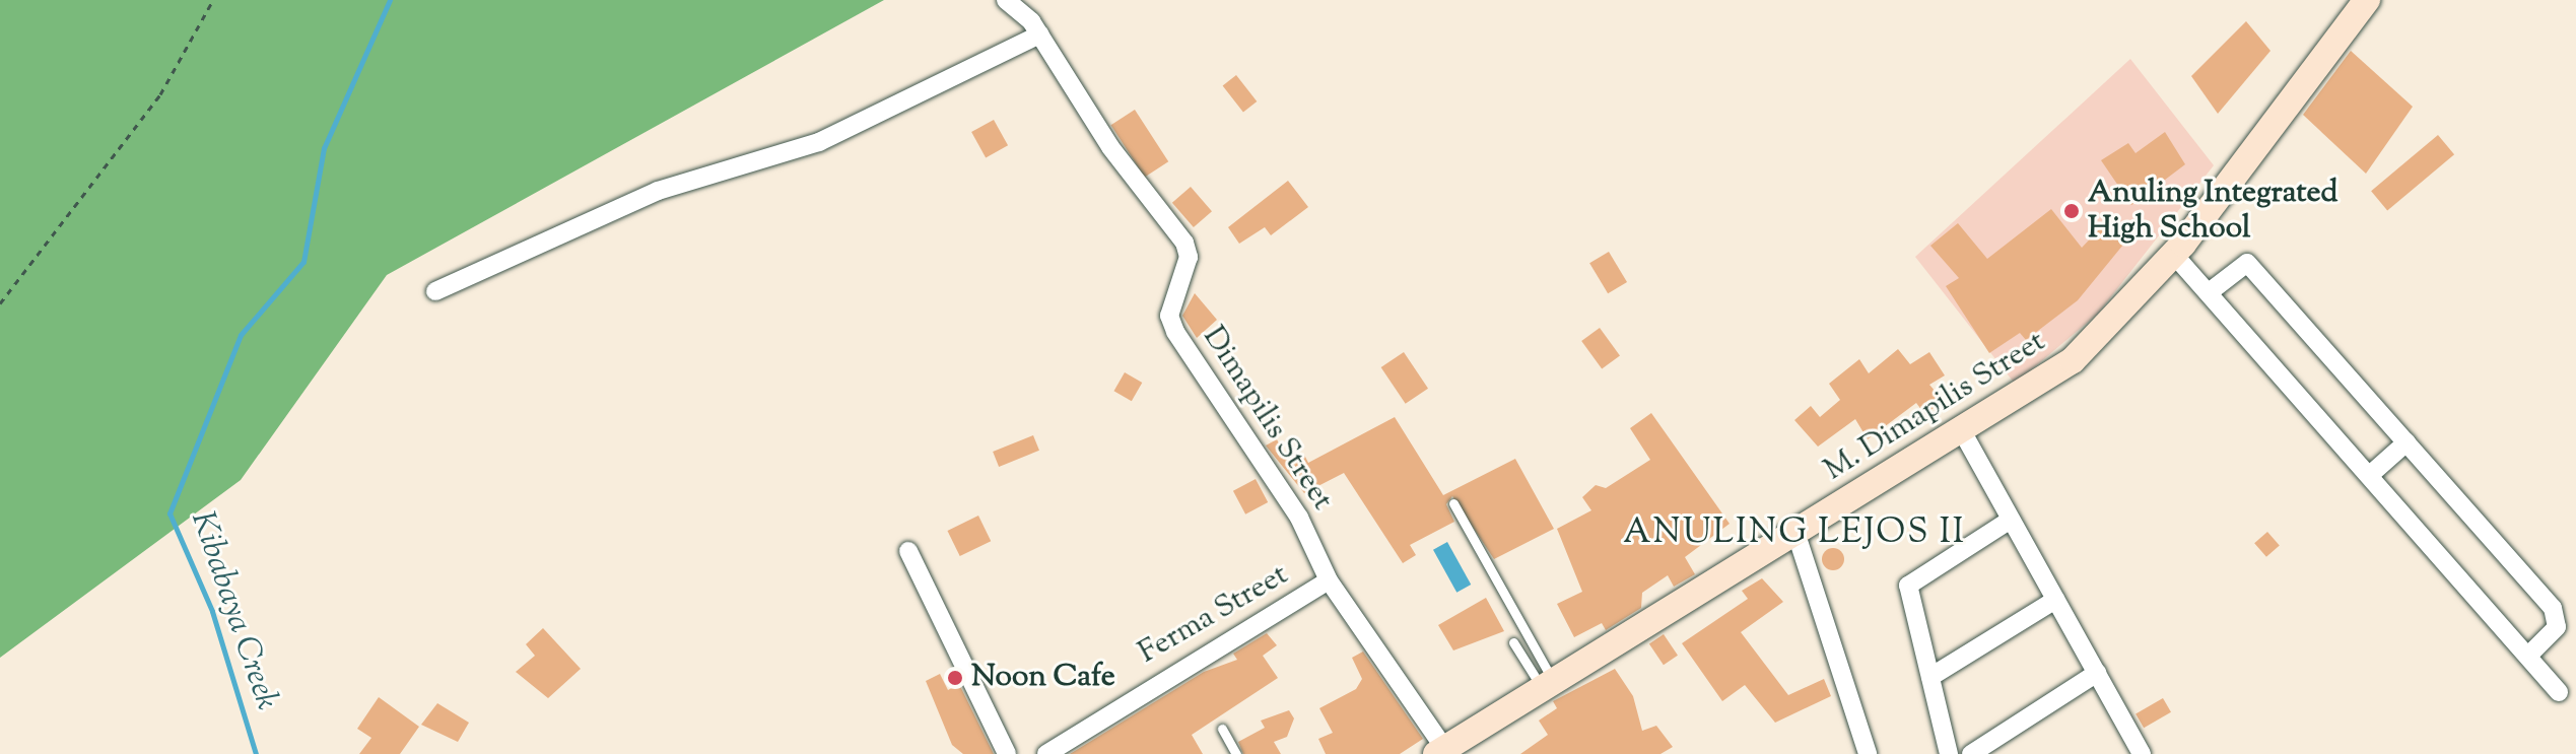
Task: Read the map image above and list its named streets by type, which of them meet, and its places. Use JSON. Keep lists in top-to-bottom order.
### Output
{
  "streets": {
    "main road": ["M. Dimapilis Street"],
    "street": ["Dimapilis Street", "Ferma Street"]
  },
  "crossings": [
    ["M. Dimapilis Street", "Dimapilis Street"],
    ["Dimapilis Street", "Ferma Street"]
  ],
  "districts": ["ANULING LEJOS II"],
  "water": ["Kibabaya Creek"],
  "places": ["Anuling Integrated High School", "Noon Cafe"]
}
